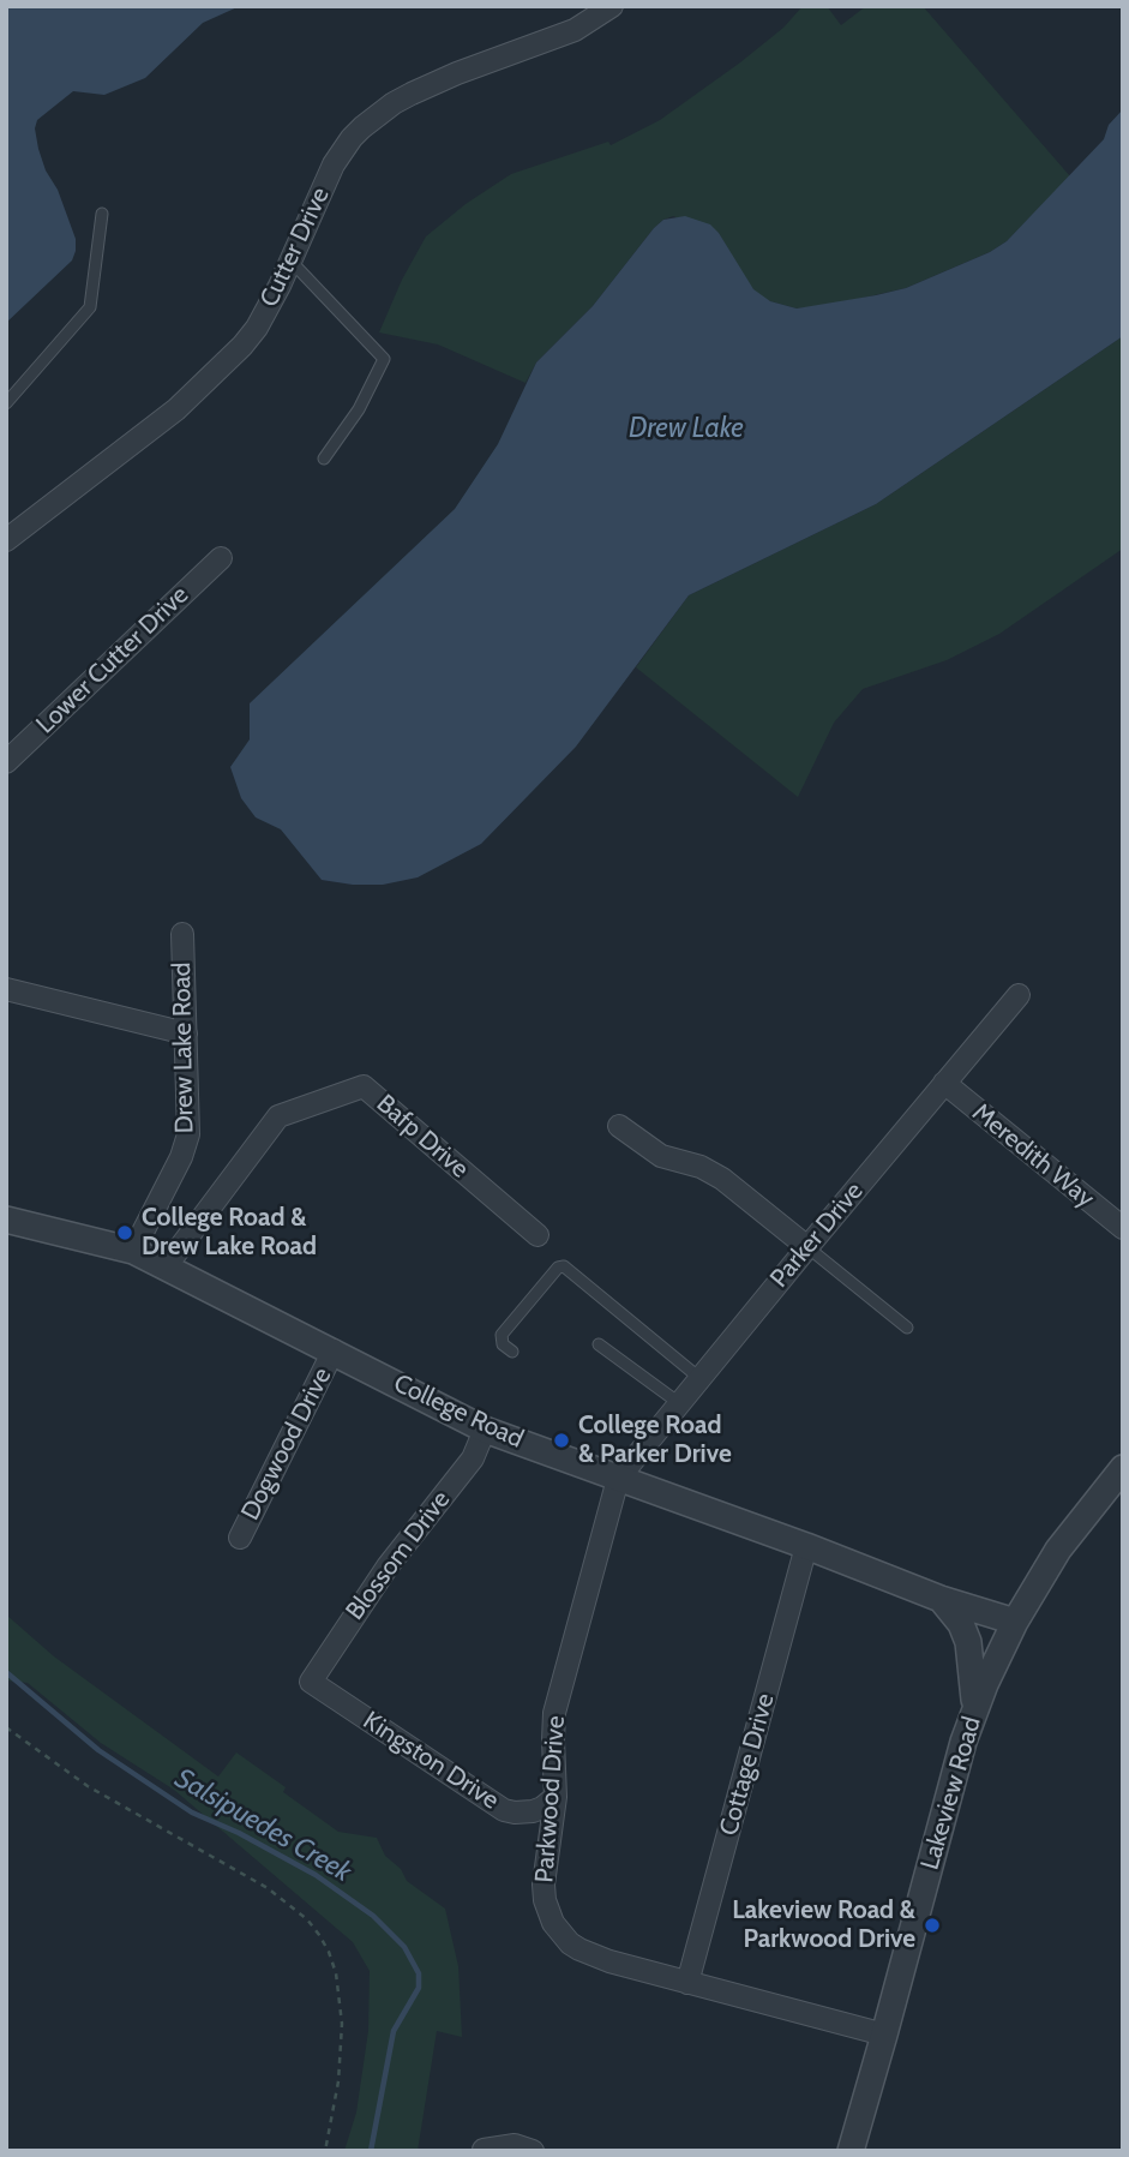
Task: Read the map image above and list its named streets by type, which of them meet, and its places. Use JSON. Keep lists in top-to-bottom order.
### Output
{
  "streets": {
    "street": [
      "Cutter Drive",
      "Lower Cutter Drive",
      "Drew Lake Road",
      "Bafp Drive",
      "Meredith Way",
      "Parker Drive",
      "College Road",
      "Dogwood Drive",
      "Blossom Drive",
      "Kingston Drive",
      "Cottage Drive",
      "Lakeview Road",
      "Parkwood Drive"
    ]
  },
  "crossings": [
    ["Drew Lake Road", "College Road"],
    ["Bafp Drive", "College Road"],
    ["Meredith Way", "Parker Drive"],
    ["Parker Drive", "College Road"],
    ["Parker Drive", "Parkwood Drive"],
    ["College Road", "Dogwood Drive"],
    ["College Road", "Blossom Drive"],
    ["College Road", "Cottage Drive"],
    ["College Road", "Lakeview Road"],
    ["College Road", "Parkwood Drive"],
    ["Blossom Drive", "Kingston Drive"],
    ["Kingston Drive", "Parkwood Drive"],
    ["Cottage Drive", "Parkwood Drive"],
    ["Lakeview Road", "Parkwood Drive"]
  ],
  "water": ["Drew Lake", "Salsipuedes Creek"],
  "places": ["College Road & Drew Lake Road", "College Road & Parker Drive", "Lakeview Road & Parkwood Drive"]
}
